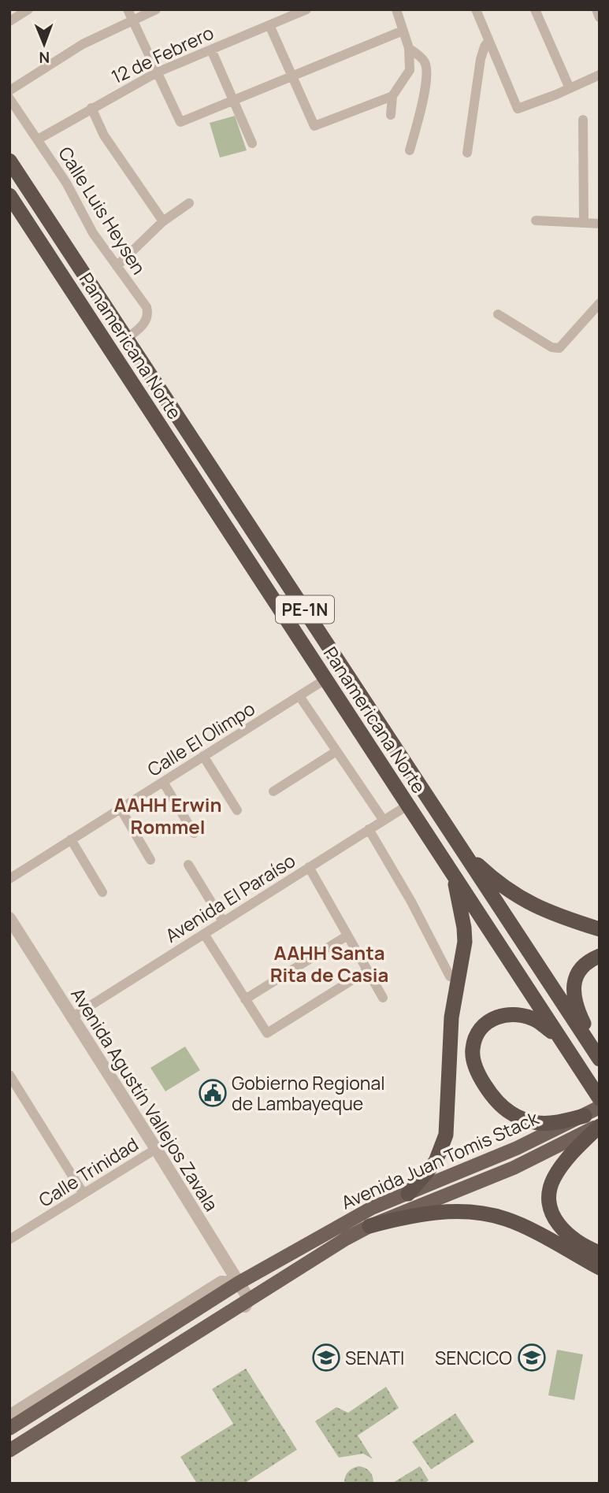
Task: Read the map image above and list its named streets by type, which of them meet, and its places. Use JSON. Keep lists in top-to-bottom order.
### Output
{
  "streets": {
    "highway": ["Panamericana Norte", "PE-1N"],
    "main road": ["Avenida Juan Tomis Stack"],
    "street": [
      "12 de Febrero",
      "Calle Luis Heysen",
      "Calle El Olimpo",
      "Avenida El Paraíso",
      "Avenida Agustín Vallejos Zavala",
      "Calle Trinidad"
    ]
  },
  "crossings": [
    ["12 de Febrero", "Calle Luis Heysen"],
    ["Calle Luis Heysen", "Panamericana Norte"],
    ["Panamericana Norte", "Calle El Olimpo"],
    ["Panamericana Norte", "Avenida El Paraíso"],
    ["Avenida El Paraíso", "Avenida Agustín Vallejos Zavala"],
    ["Avenida Agustín Vallejos Zavala", "Avenida Juan Tomis Stack"],
    ["Avenida Agustín Vallejos Zavala", "Calle Trinidad"]
  ],
  "districts": ["AAHH Erwin Rommel", "AAHH Santa Rita de Casia"],
  "places": {
    "public building": ["Gobierno Regional de Lambayeque"],
    "school or university": ["SENATI", "SENCICO"]
  },
  "north": "bottom"
}
